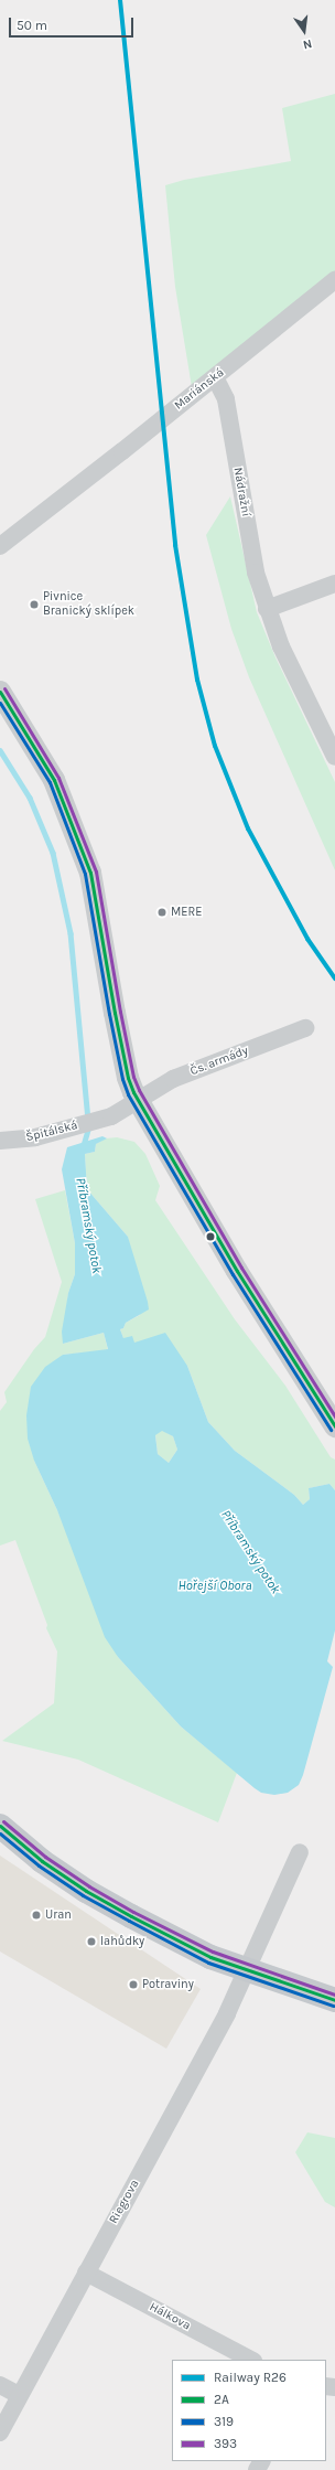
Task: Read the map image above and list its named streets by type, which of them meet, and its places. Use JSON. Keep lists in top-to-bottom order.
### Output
{
  "streets": {
    "street": [
      "Mariánská",
      "Nádražní",
      "Čs. armády",
      "Špitálská",
      "Riegrova",
      "Hálkova"
    ]
  },
  "crossings": [
    ["Mariánská", "Nádražní"],
    ["Čs. armády", "Špitálská"],
    ["Riegrova", "Hálkova"]
  ],
  "water": ["Příbramský potok", "Hořejší Obora"],
  "places": [
    "Pivnice Branický sklípek",
    "MERE",
    "Uran",
    "lahůdky",
    "Potraviny"
  ],
  "lines": [
    "rail line R26",
    "transit line 393",
    "transit line 2A",
    "transit line 319"
  ],
  "legend": [
    "Railway R26",
    "2A",
    "319",
    "393"
  ],
  "scale_bar": "50 m",
  "north": "bottom"
}
